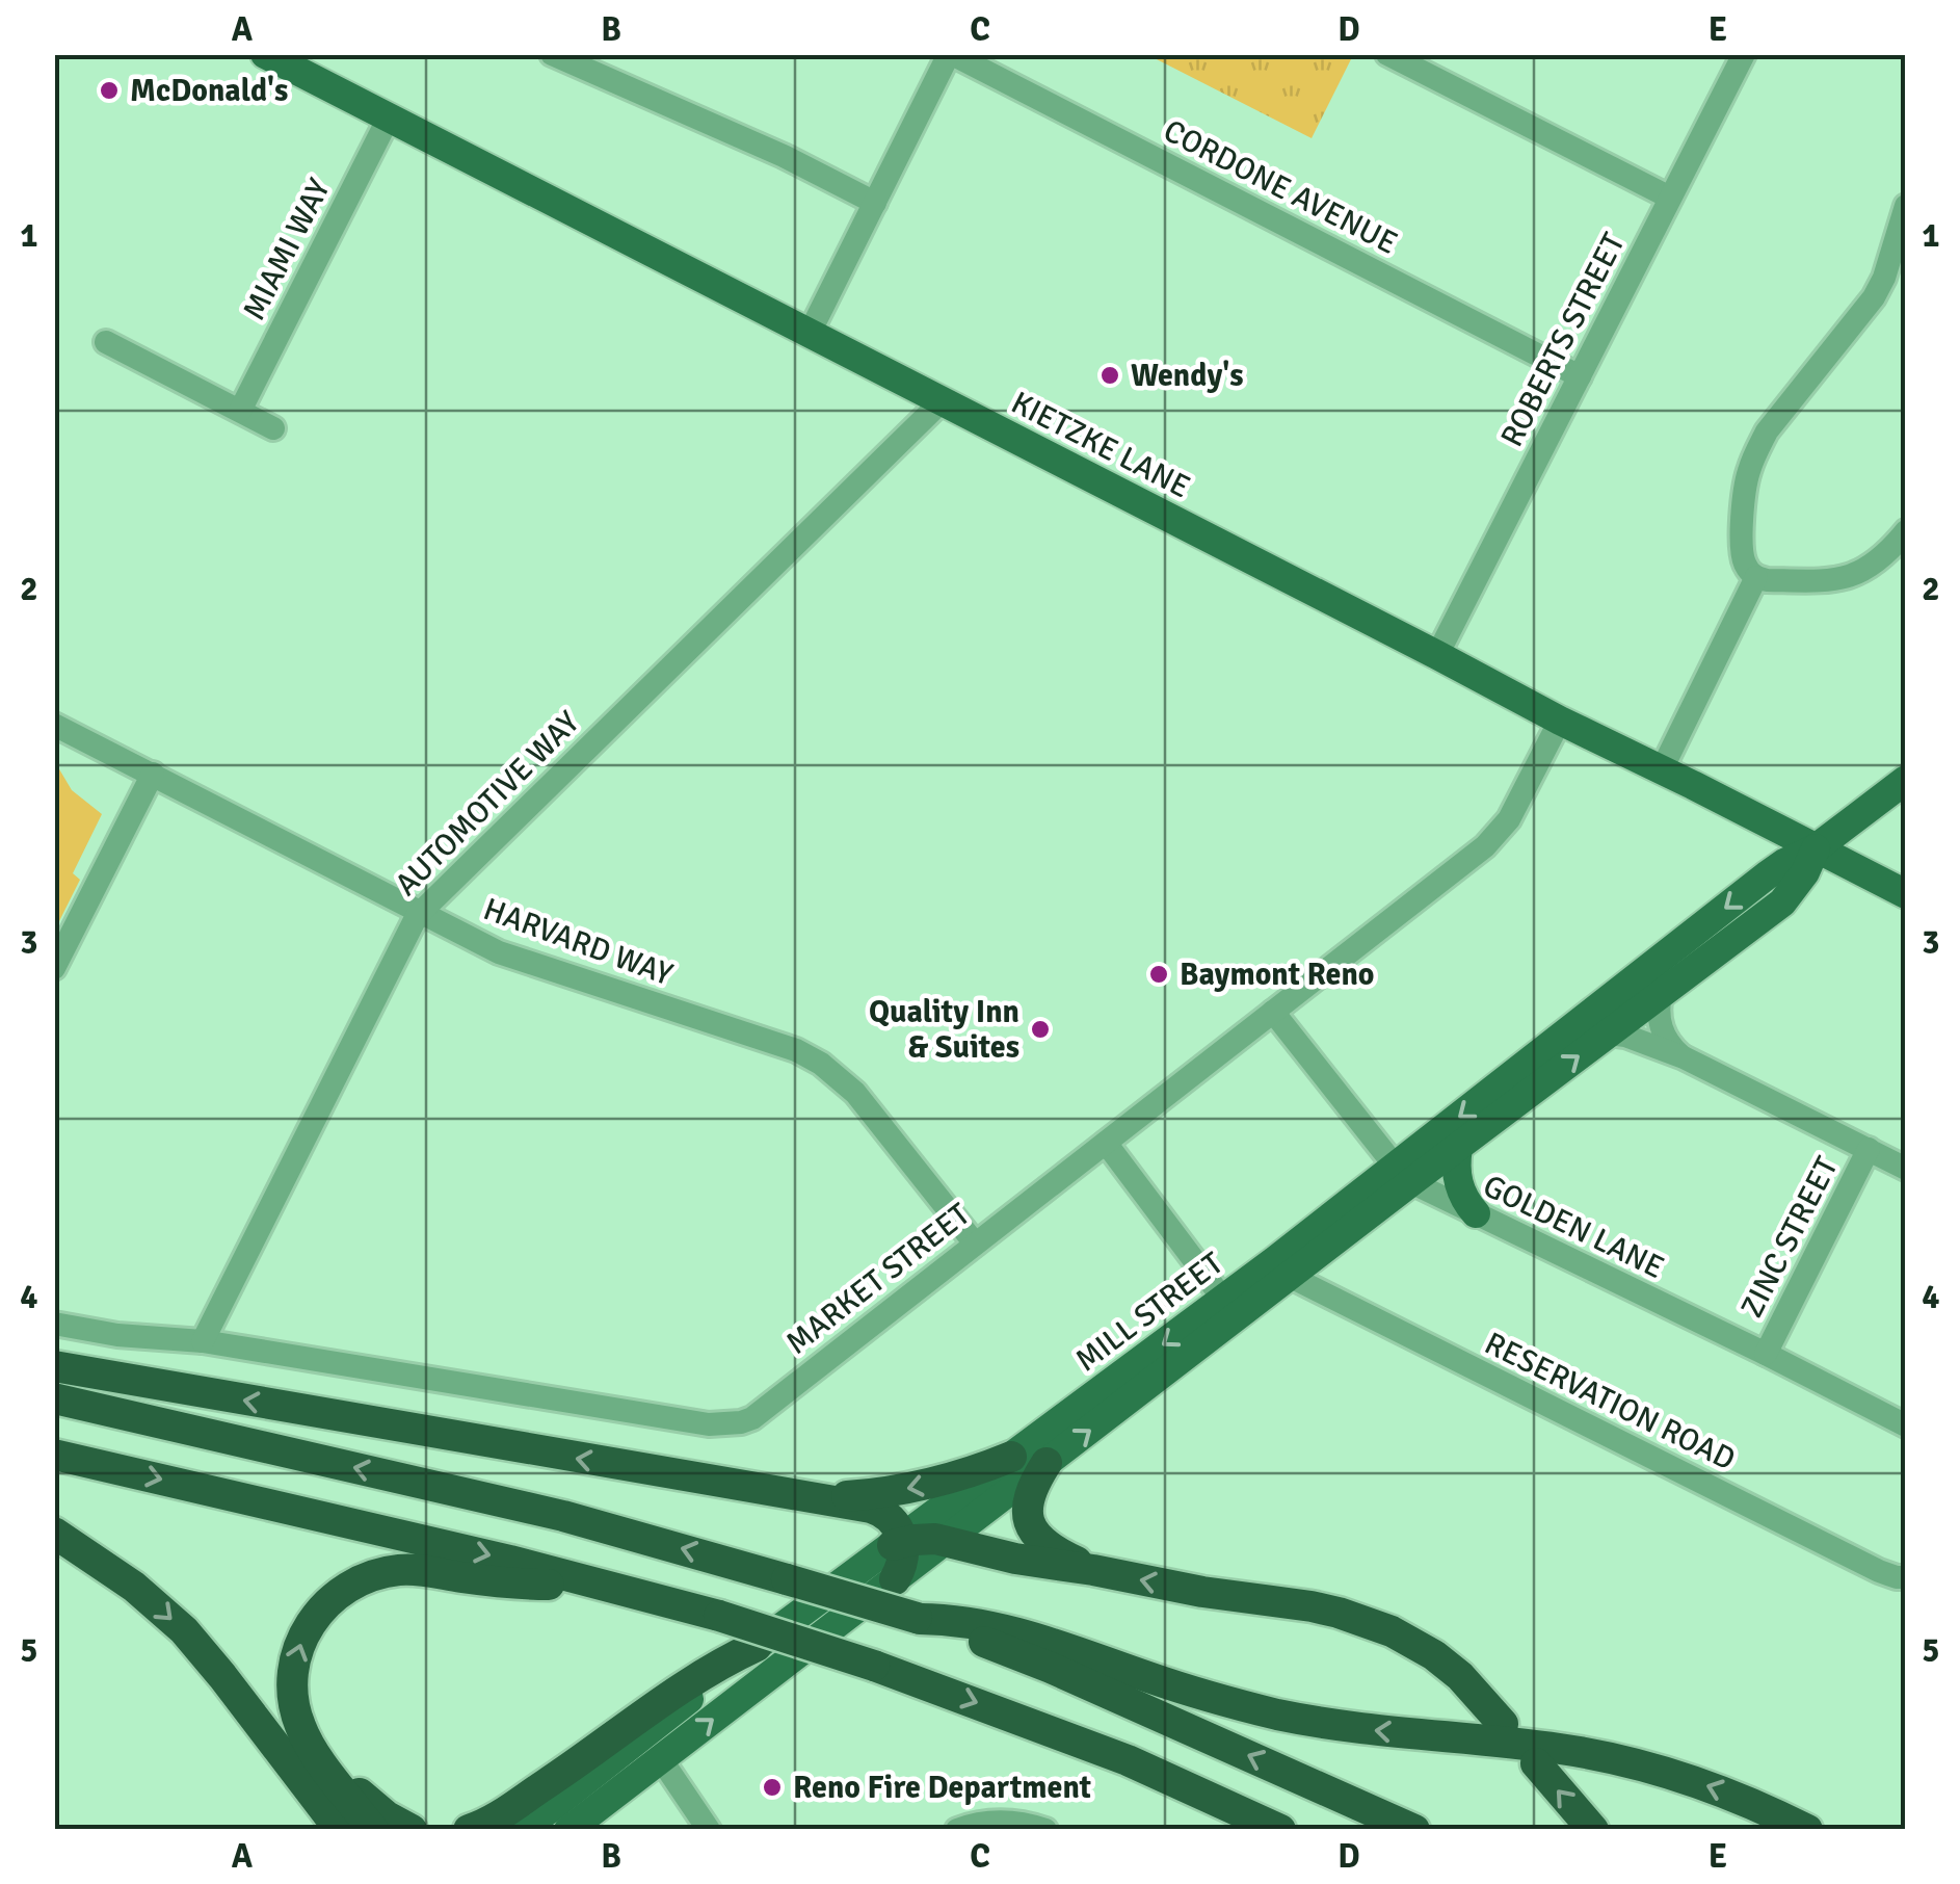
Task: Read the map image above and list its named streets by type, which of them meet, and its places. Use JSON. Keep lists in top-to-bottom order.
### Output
{
  "streets": {
    "main road": ["KIETZKE LANE", "MILL STREET"],
    "street": [
      "CORDONE AVENUE",
      "MIAMI WAY",
      "ROBERTS STREET",
      "AUTOMOTIVE WAY",
      "HARVARD WAY",
      "GOLDEN LANE",
      "ZINC STREET",
      "MARKET STREET",
      "RESERVATION ROAD"
    ]
  },
  "crossings": [
    ["CORDONE AVENUE", "ROBERTS STREET"],
    ["MIAMI WAY", "KIETZKE LANE"],
    ["ROBERTS STREET", "KIETZKE LANE"],
    ["KIETZKE LANE", "AUTOMOTIVE WAY"],
    ["KIETZKE LANE", "MARKET STREET"],
    ["KIETZKE LANE", "MILL STREET"],
    ["AUTOMOTIVE WAY", "HARVARD WAY"],
    ["AUTOMOTIVE WAY", "MARKET STREET"],
    ["HARVARD WAY", "MARKET STREET"],
    ["GOLDEN LANE", "ZINC STREET"],
    ["GOLDEN LANE", "MARKET STREET"],
    ["GOLDEN LANE", "MILL STREET"],
    ["MILL STREET", "RESERVATION ROAD"]
  ],
  "places": [
    "McDonald's",
    "Wendy's",
    "Baymont Reno",
    "Quality Inn & Suites",
    "Reno Fire Department"
  ],
  "grid": {
    "columns": [
      "A",
      "B",
      "C",
      "D",
      "E"
    ],
    "rows": [
      "1",
      "2",
      "3",
      "4",
      "5"
    ]
  }
}
